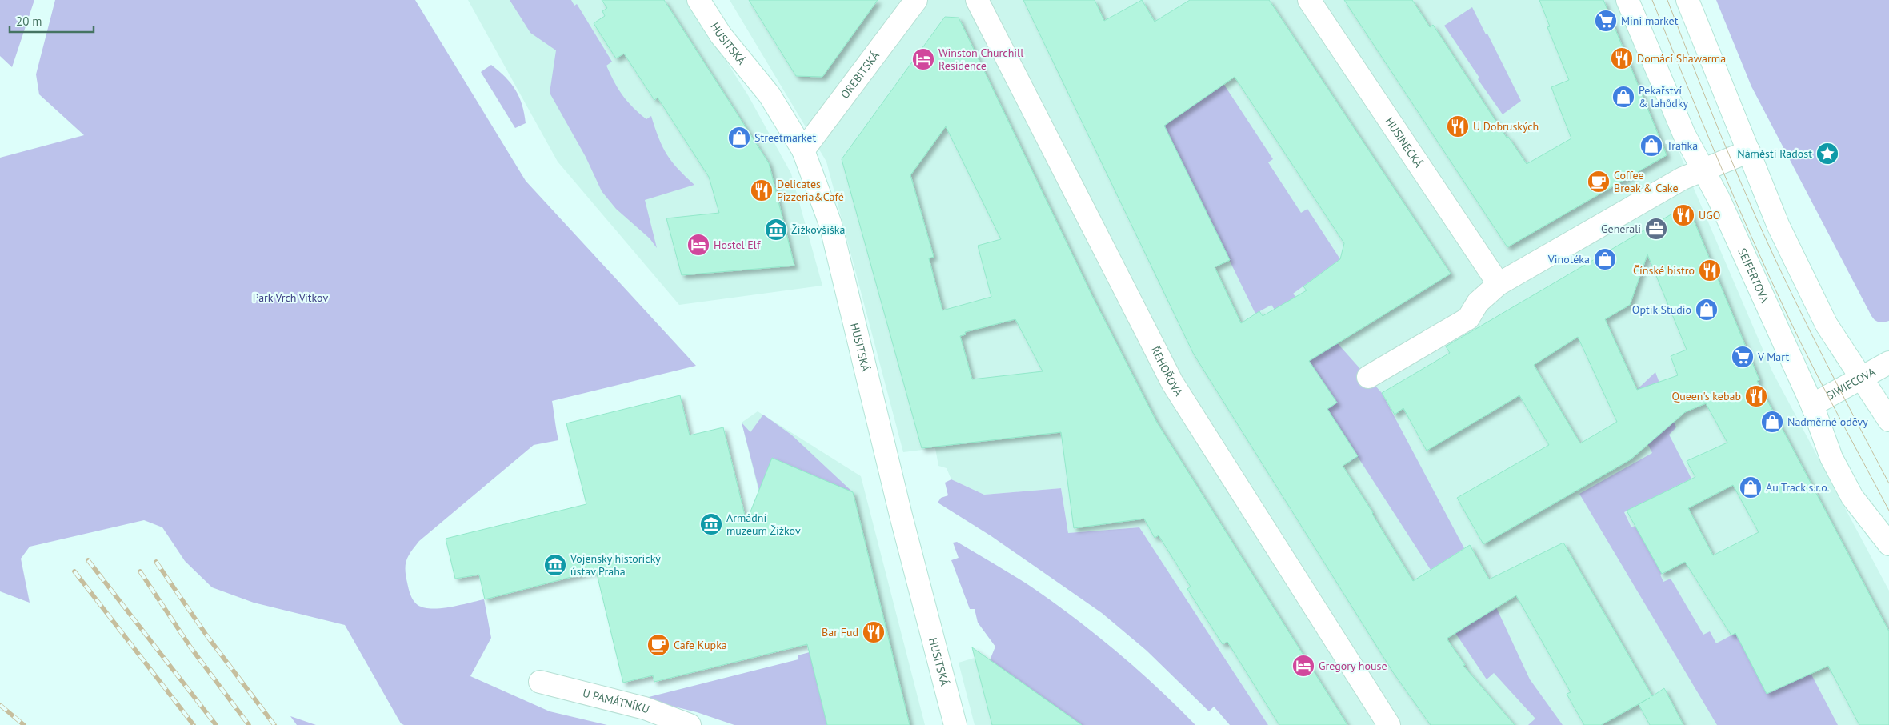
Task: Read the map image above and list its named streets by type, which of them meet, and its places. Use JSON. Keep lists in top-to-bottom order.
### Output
{
  "streets": {
    "street": [
      "HUSITSKÁ",
      "OREBITSKÁ",
      "HUSINECKÁ",
      "SEIFERTOVA",
      "ŘEHOŘOVA",
      "SIWIECOVA",
      "U PAMÁTNÍKU"
    ]
  },
  "crossings": [
    ["HUSITSKÁ", "OREBITSKÁ"],
    ["SEIFERTOVA", "SIWIECOVA"]
  ],
  "parks": ["Park Vrch Vítkov"],
  "places": {
    "supermarket": ["Mini market", "V Mart"],
    "restaurant": [
      "Domácí Shawarma",
      "U Dobruských",
      "Delicates Pizzeria&Café",
      "UGO",
      "Čínské bistro",
      "Queen's kebab",
      "Bar Fud"
    ],
    "hotel": ["Winston Churchill Residence", "Hostel Elf", "Gregory house"],
    "shop": [
      "Pekařství & lahůdky",
      "Streetmarket",
      "Trafika",
      "Vinotéka",
      "Optik Studio",
      "Nadměrné oděvy",
      "Au Track s.r.o."
    ],
    "place": ["Náměstí Radost"],
    "cafe": ["Coffee Break & Cake", "Cafe Kupka"],
    "office": ["Generali"],
    "museum": ["Žižkovšiška", "Armádní muzeum Žižkov", "Vojenský historický ústav Praha"]
  },
  "scale_bar": "20 m"
}
